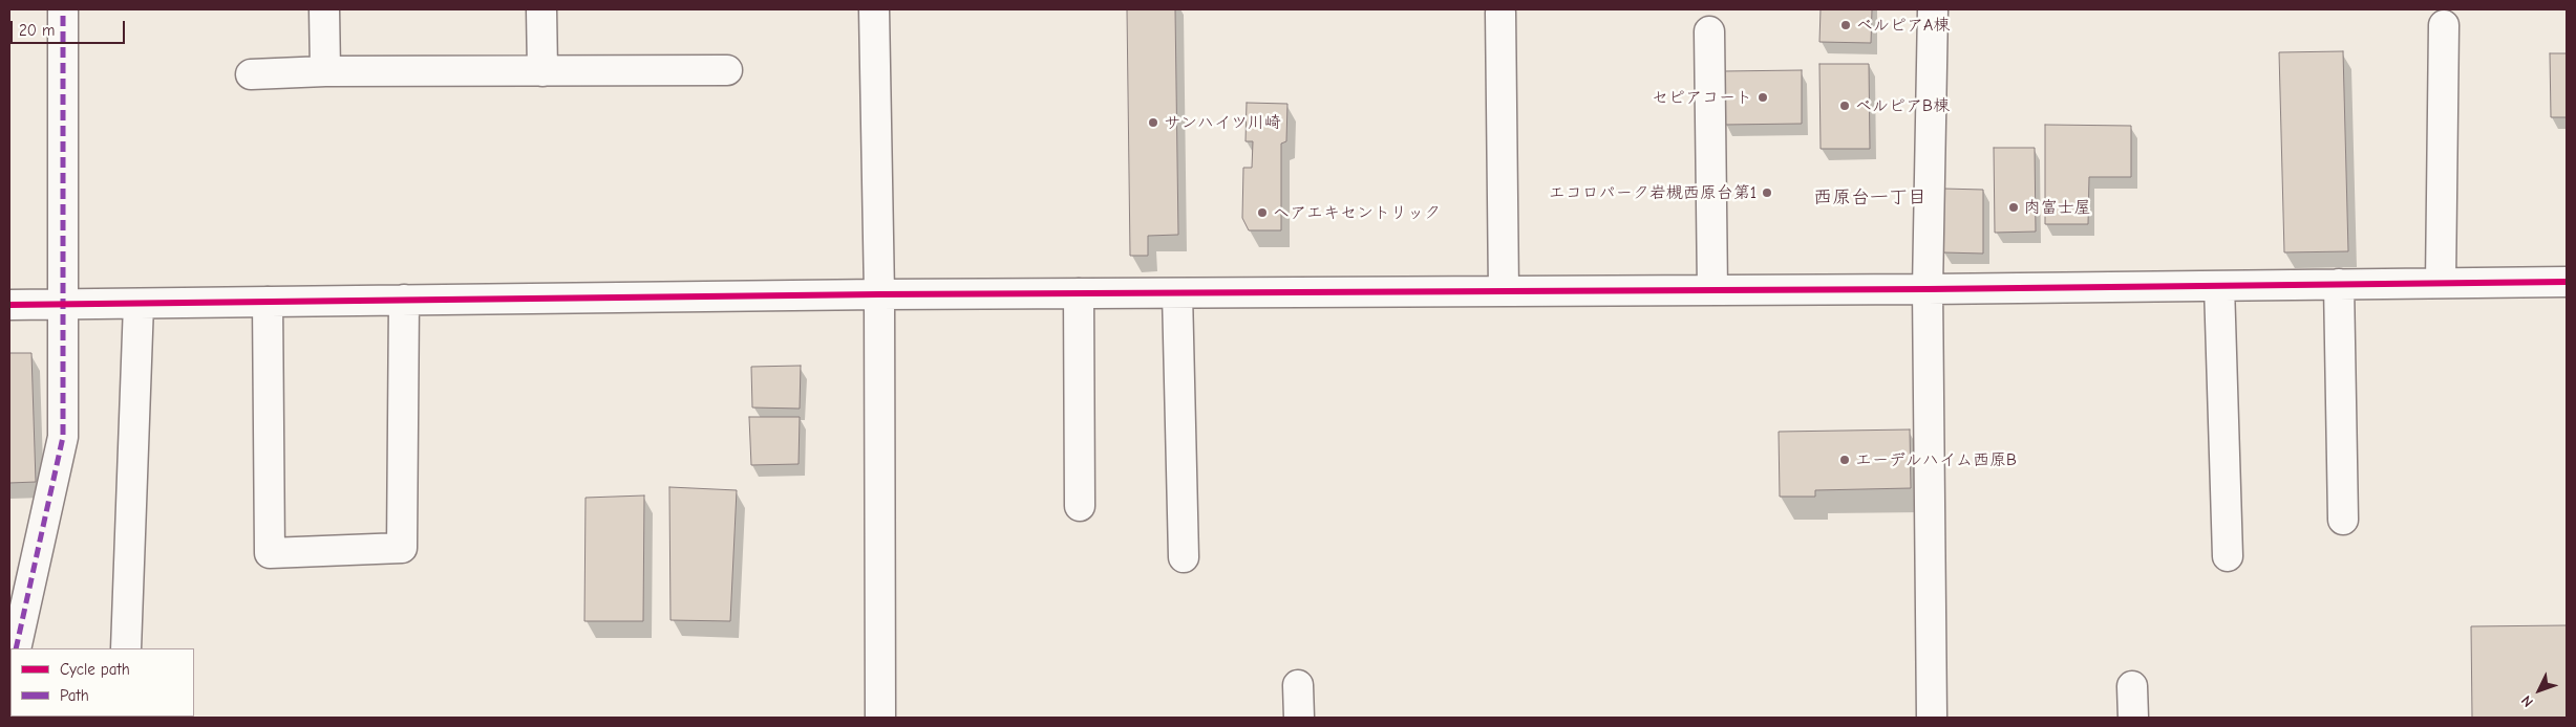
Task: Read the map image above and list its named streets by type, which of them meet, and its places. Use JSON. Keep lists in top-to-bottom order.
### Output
{
  "districts": ["西原台一丁目"],
  "places": [
    "ベルピアA棟",
    "セピアコート",
    "ベルピアB棟",
    "サンハイツ川崎",
    "エコロパーク岩槻西原台第1",
    "肉富士屋",
    "ヘアエキセントリック",
    "エーデルハイム西原B"
  ],
  "legend": ["Cycle path", "Path"],
  "scale_bar": "20 m",
  "north": "bottom left"
}
